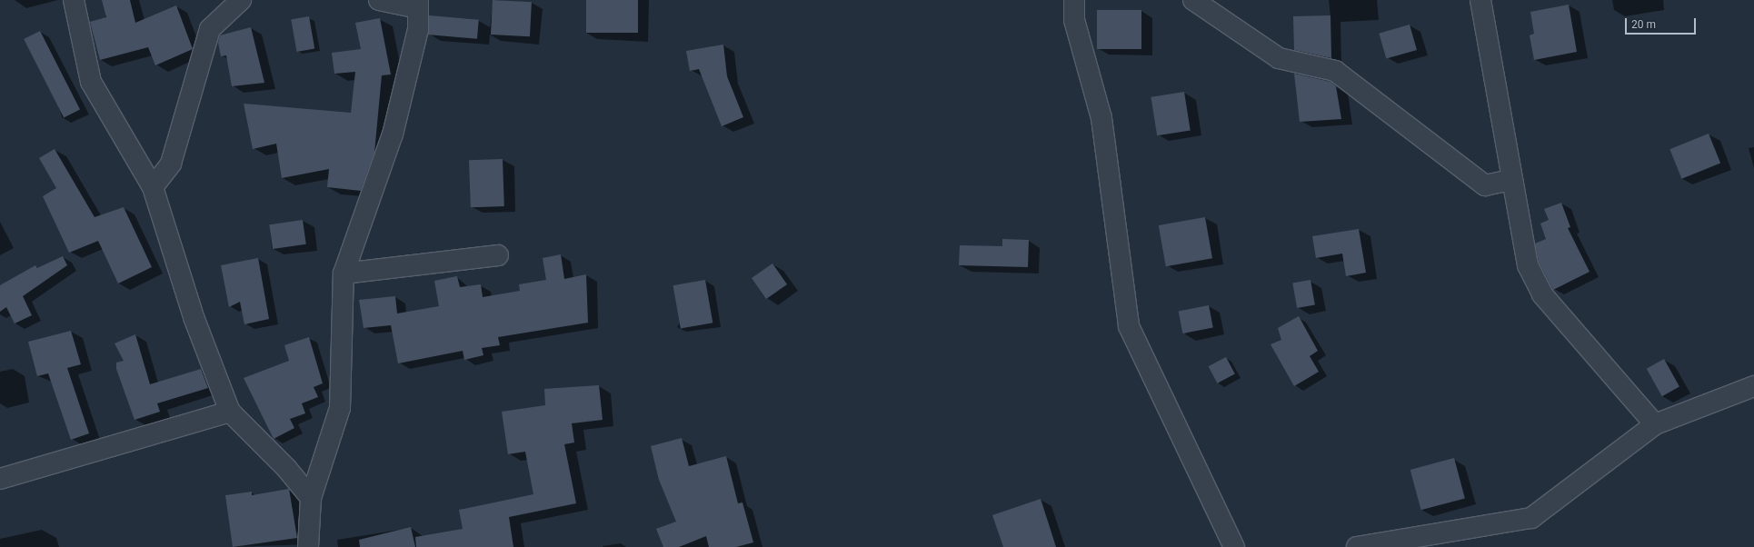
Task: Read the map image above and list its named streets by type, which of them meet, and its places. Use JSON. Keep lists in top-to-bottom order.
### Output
{
  "scale_bar": "20 m"
}
